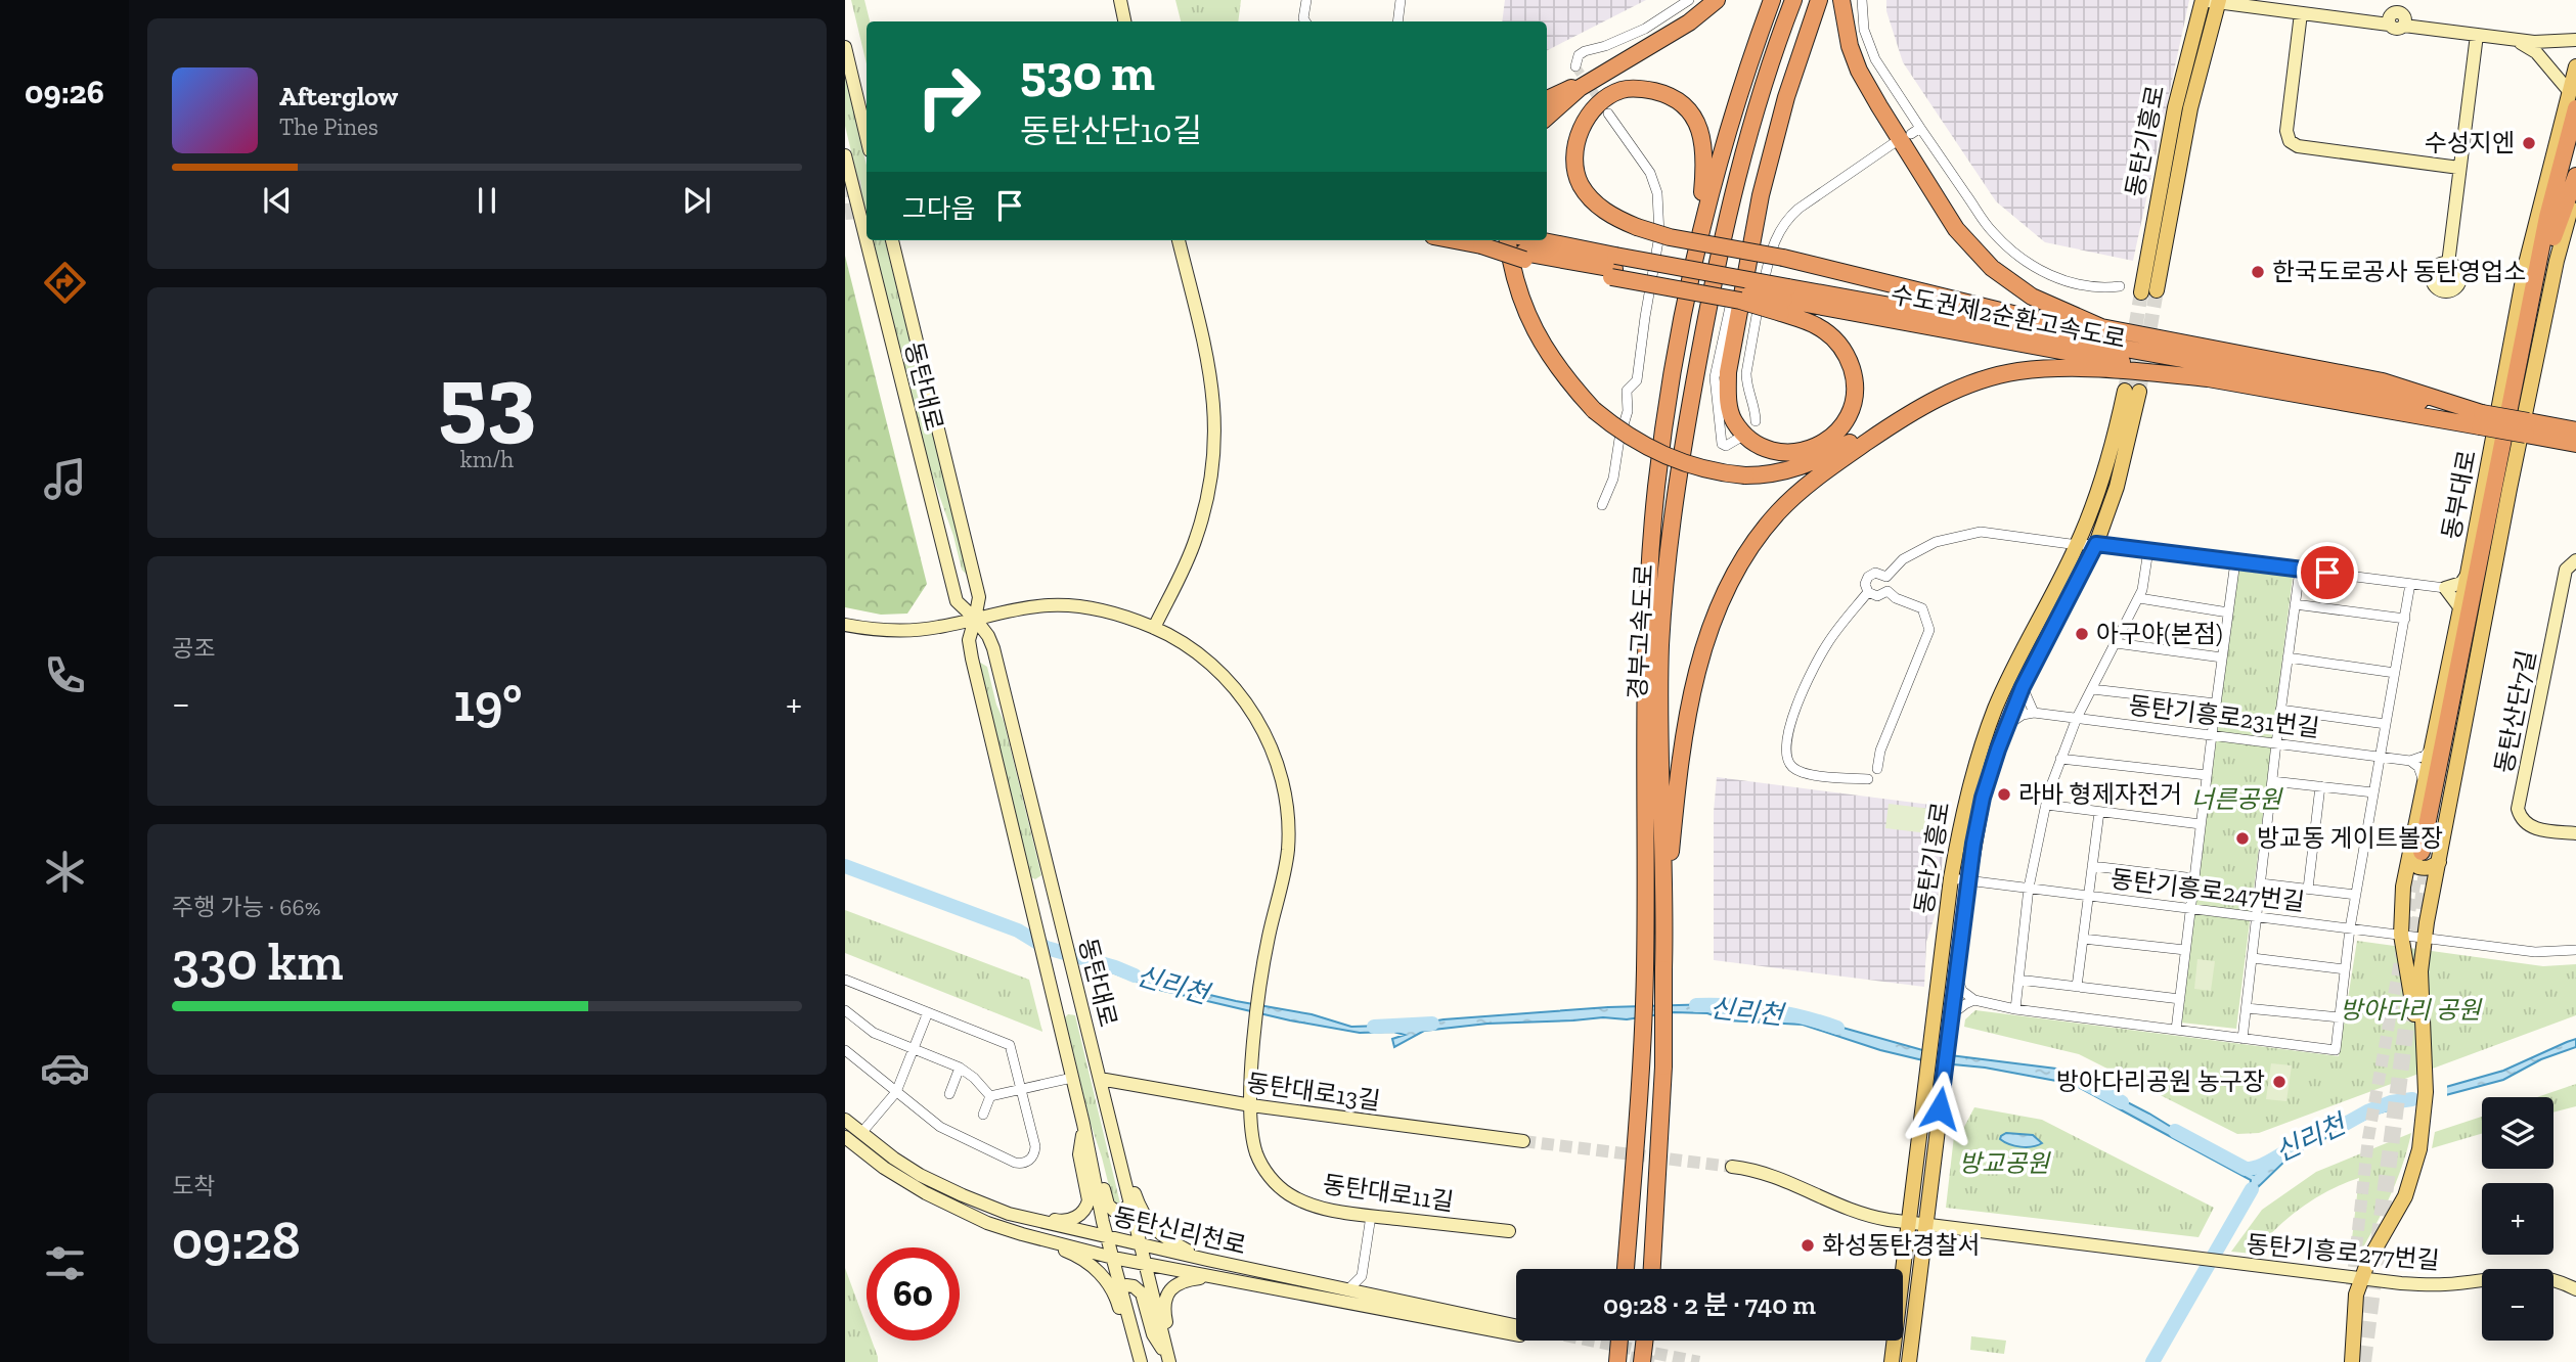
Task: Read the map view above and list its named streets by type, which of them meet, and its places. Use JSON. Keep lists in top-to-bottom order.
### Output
{
  "streets": {
    "highway": ["수도권제2순환고속도로", "동부대로", "경부고속도로"],
    "main road": [
      "동탄기흥로",
      "동탄대로",
      "동탄산단7길",
      "동탄대로13길",
      "동탄대로11길",
      "동탄신리천로",
      "동탄기흥로277번길"
    ],
    "street": ["동탄기흥로231번길", "동탄기흥로247번길"]
  },
  "crossings": [
    ["동탄기흥로", "동탄기흥로247번길"],
    ["동탄기흥로", "동탄기흥로277번길"],
    ["동탄대로", "동탄대로13길"],
    ["동탄대로", "동탄신리천로"],
    ["동부대로", "동탄기흥로247번길"],
    ["동탄대로13길", "동탄대로11길"]
  ],
  "water": ["신리천"],
  "parks": ["너른공원", "방아다리 공원", "방교공원"],
  "places": [
    "수성지엔",
    "한국도로공사 동탄영업소",
    "아구야(본점)",
    "라바 형제자전거",
    "방교동 게이트볼장",
    "방아다리공원 농구장",
    "화성동탄경찰서"
  ],
  "page": {
    "tabs": "09:26",
    "turn": ["530 m", "동탄산단10길"],
    "song": ["Afterglow", "The Pines"],
    "then": "그다음",
    "tile": [
      ["53", "km/h"],
      "공조",
      ["주행 가능 · 66%", "330 km"],
      ["도착", "09:28"]
    ],
    "heat": ["−", "19°", "+"],
    "map_buttons": ["+", "−"],
    "limit": "60",
    "trip": "09:28 · 2 분 · 740 m"
  }
}
